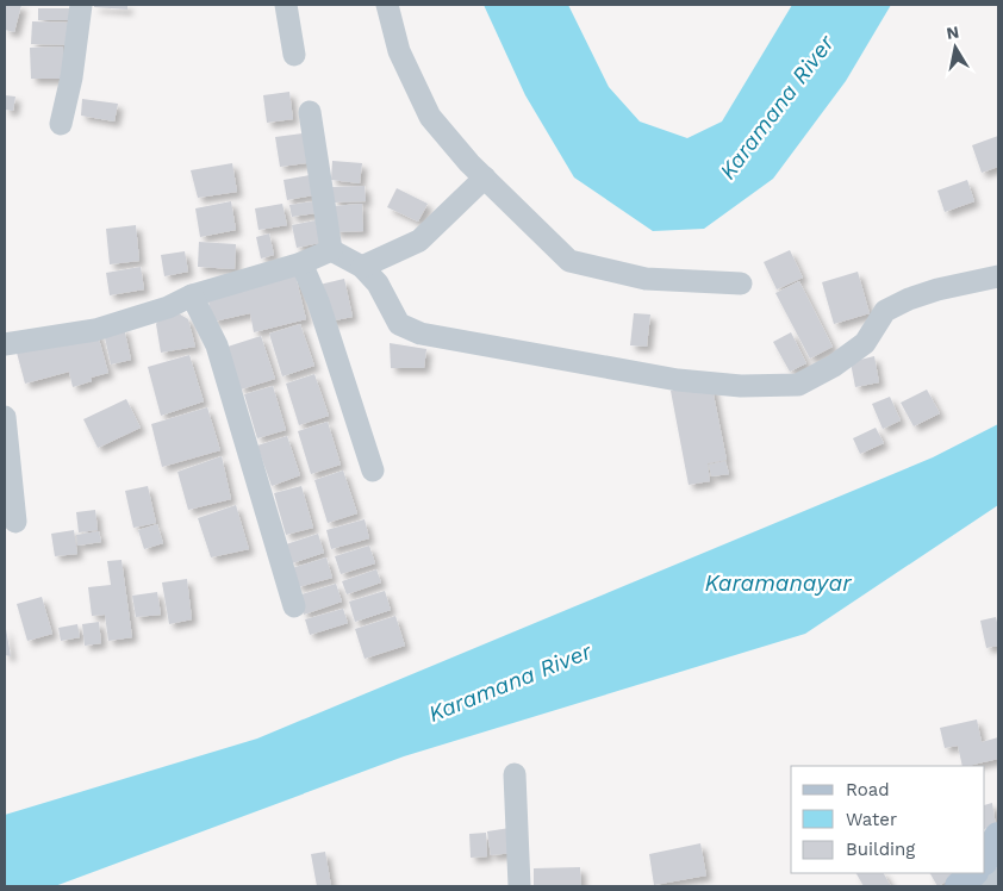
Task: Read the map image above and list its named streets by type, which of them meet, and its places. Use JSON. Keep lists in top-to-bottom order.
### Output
{
  "water": ["Karamana River", "Karamanayar"],
  "legend": ["Road", "Water", "Building"],
  "north": "top"
}
